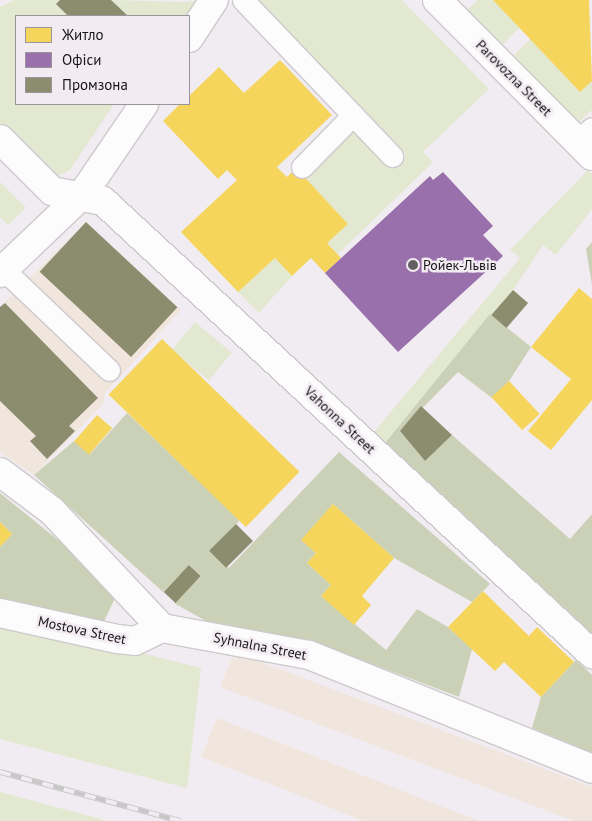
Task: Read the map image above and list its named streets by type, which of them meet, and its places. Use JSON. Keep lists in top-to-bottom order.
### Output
{
  "streets": {
    "street": [
      "Parovozna Street",
      "Vahonna Street",
      "Mostova Street",
      "Syhnalna Street"
    ]
  },
  "crossings": [
    ["Mostova Street", "Syhnalna Street"]
  ],
  "places": ["Ройек-Львів"],
  "legend": ["Житло", "Офіси", "Промзона"]
}
